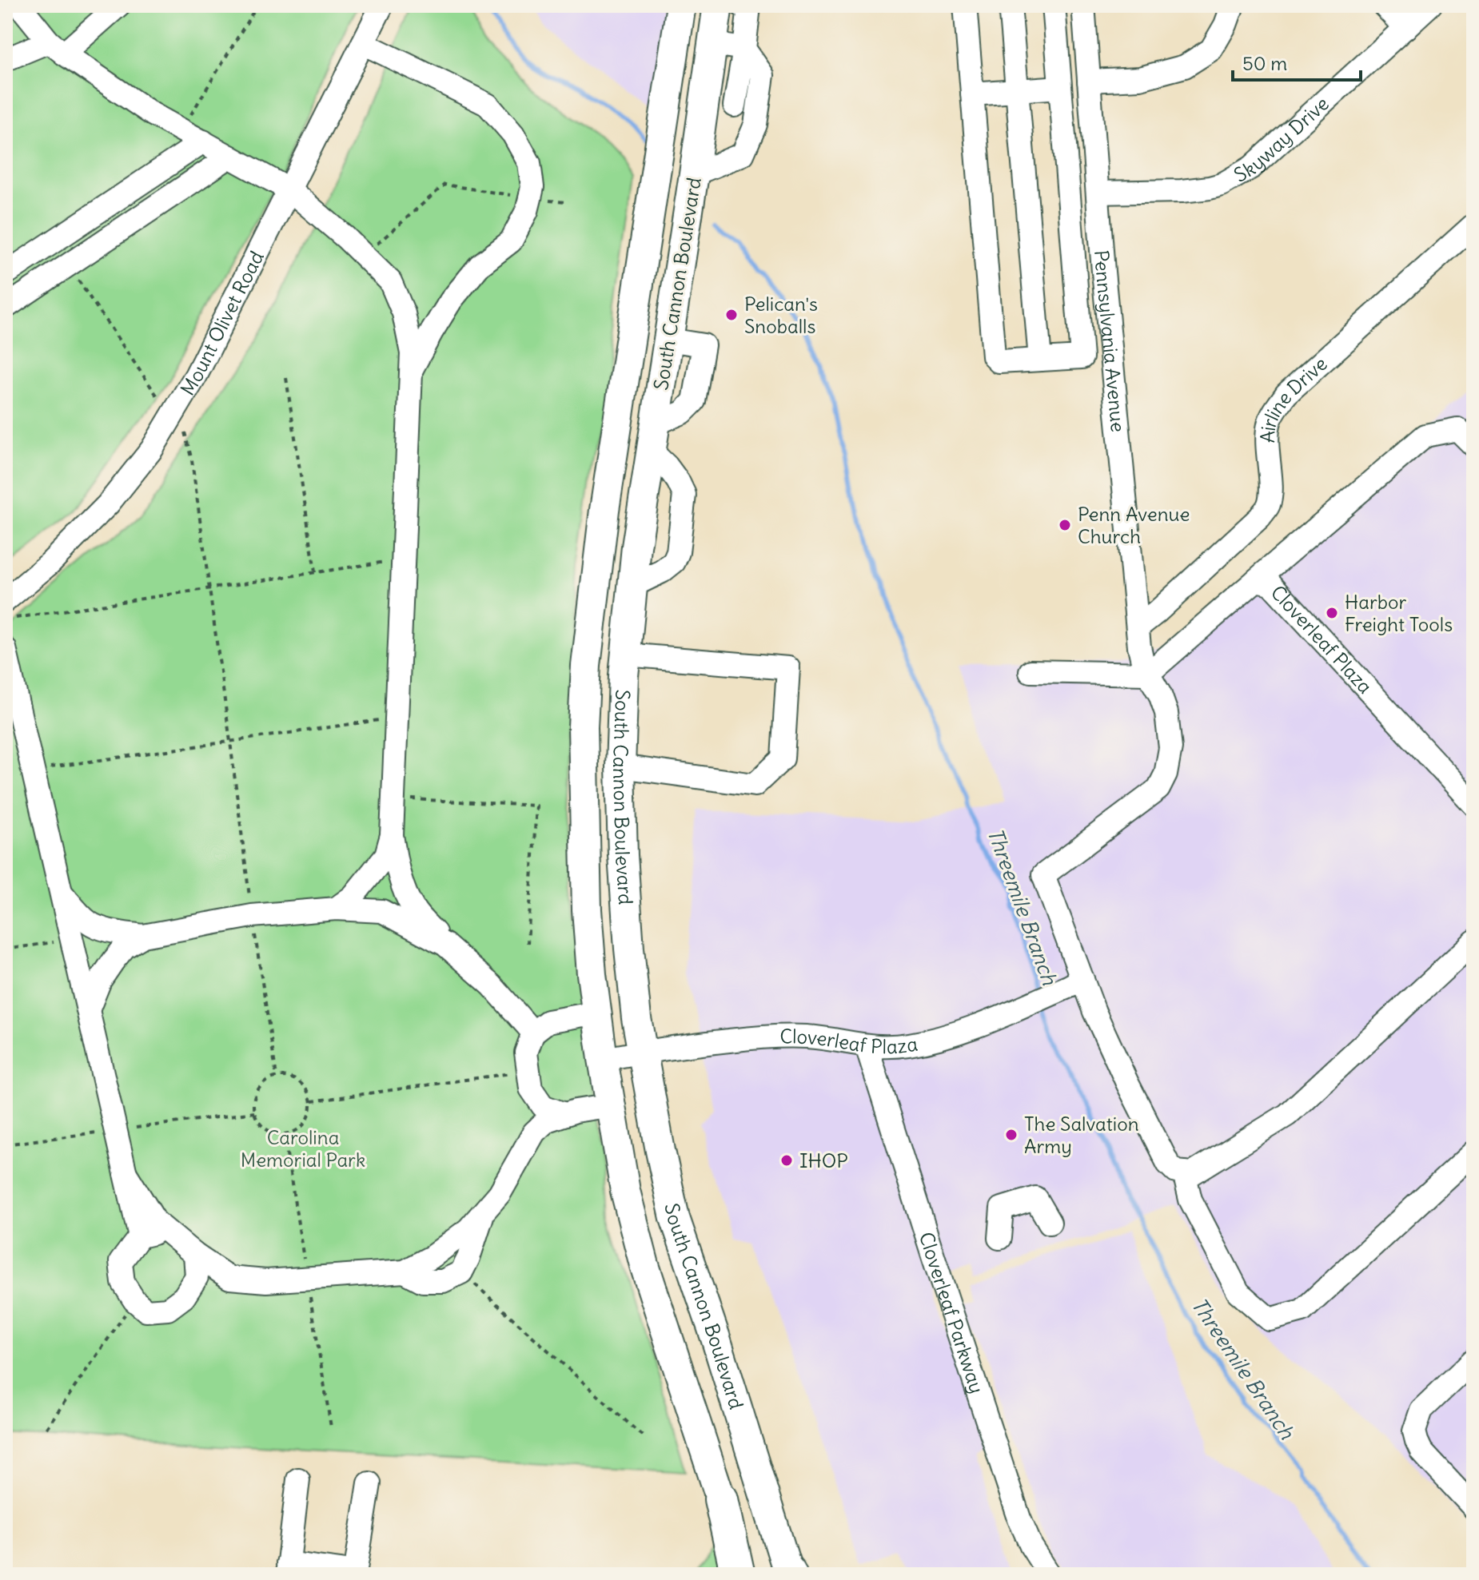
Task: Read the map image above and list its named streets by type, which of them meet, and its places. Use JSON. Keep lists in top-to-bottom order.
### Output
{
  "streets": {
    "main road": ["South Cannon Boulevard"],
    "street": [
      "Skyway Drive",
      "Mount Olivet Road",
      "Pennsylvania Avenue",
      "Airline Drive",
      "Cloverleaf Plaza",
      "Cloverleaf Parkway"
    ]
  },
  "crossings": [
    ["Skyway Drive", "Pennsylvania Avenue"],
    ["South Cannon Boulevard", "Cloverleaf Plaza"],
    ["Pennsylvania Avenue", "Airline Drive"],
    ["Pennsylvania Avenue", "Cloverleaf Plaza"],
    ["Cloverleaf Plaza", "Cloverleaf Parkway"]
  ],
  "water": ["Threemile Branch"],
  "parks": ["Carolina Memorial Park"],
  "places": [
    "Pelican's Snoballs",
    "Penn Avenue Church",
    "Harbor Freight Tools",
    "The Salvation Army",
    "IHOP"
  ],
  "scale_bar": "50 m"
}
